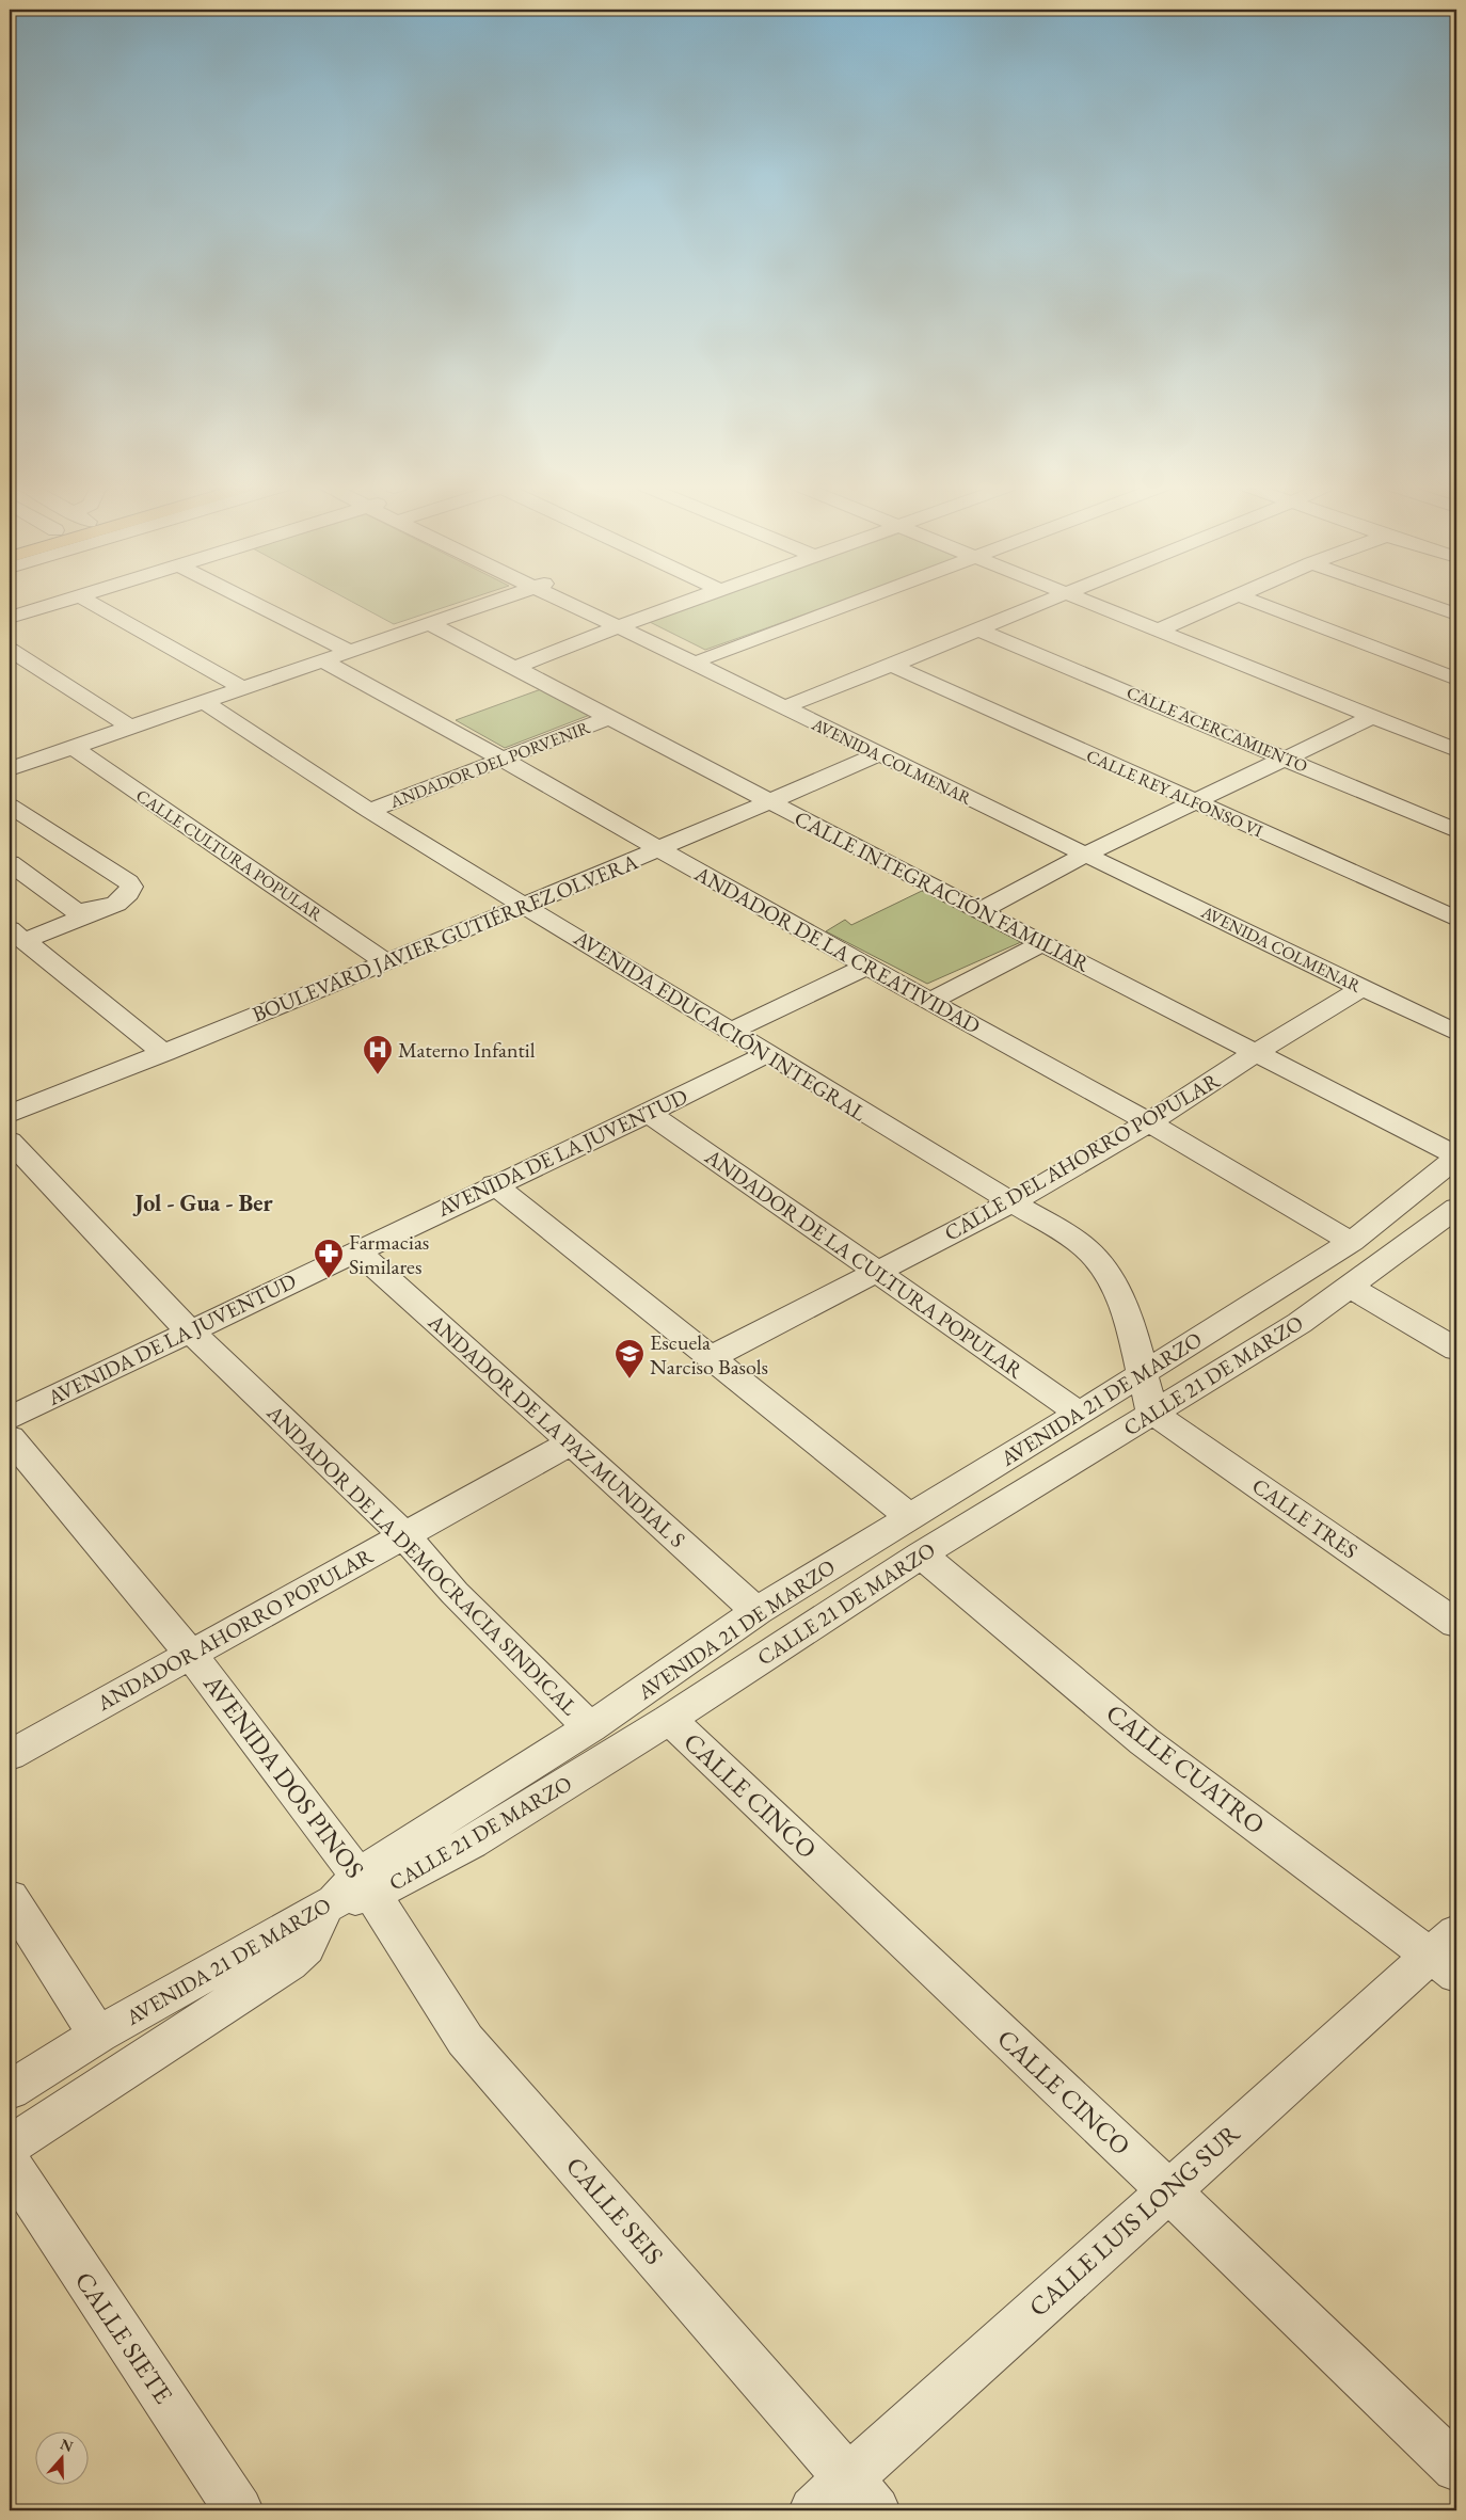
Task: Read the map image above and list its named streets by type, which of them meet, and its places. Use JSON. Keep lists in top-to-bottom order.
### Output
{
  "streets": {
    "street": [
      "CALLE ACERCAMIENTO",
      "AVENIDA COLMENAR",
      "ANDADOR DEL PORVENIR",
      "CALLE REY ALFONSO VI",
      "CALLE CULTURA POPULAR",
      "CALLE INTEGRACIÓN FAMILIAR",
      "BOULEVARD JAVIER GUTIÉRREZ OLVERA",
      "ANDADOR DE LA CREATIVIDAD",
      "AVENIDA EDUCACIÓN INTEGRAL",
      "AVENIDA DE LA JUVENTUD",
      "CALLE DEL AHORRO POPULAR",
      "ANDADOR DE LA CULTURA POPULAR",
      "CALLE 21 DE MARZO",
      "AVENIDA 21 DE MARZO",
      "ANDADOR DE LA PAZ MUNDIAL S",
      "CALLE TRES",
      "ANDADOR DE LA DEMOCRACIA SINDICAL",
      "ANDADOR AHORRO POPULAR",
      "CALLE CUATRO",
      "AVENIDA DOS PINOS",
      "CALLE CINCO",
      "CALLE SEIS",
      "CALLE LUIS LONG SUR",
      "CALLE SIETE"
    ]
  },
  "crossings": [
    ["AVENIDA COLMENAR", "BOULEVARD JAVIER GUTIÉRREZ OLVERA"],
    ["AVENIDA COLMENAR", "CALLE DEL AHORRO POPULAR"],
    ["ANDADOR DEL PORVENIR", "CALLE INTEGRACIÓN FAMILIAR"],
    ["ANDADOR DEL PORVENIR", "ANDADOR DE LA CREATIVIDAD"],
    ["ANDADOR DEL PORVENIR", "AVENIDA EDUCACIÓN INTEGRAL"],
    ["CALLE CULTURA POPULAR", "BOULEVARD JAVIER GUTIÉRREZ OLVERA"],
    ["CALLE INTEGRACIÓN FAMILIAR", "BOULEVARD JAVIER GUTIÉRREZ OLVERA"],
    ["CALLE INTEGRACIÓN FAMILIAR", "CALLE DEL AHORRO POPULAR"],
    ["CALLE INTEGRACIÓN FAMILIAR", "AVENIDA 21 DE MARZO"],
    ["BOULEVARD JAVIER GUTIÉRREZ OLVERA", "ANDADOR DE LA CREATIVIDAD"],
    ["BOULEVARD JAVIER GUTIÉRREZ OLVERA", "AVENIDA EDUCACIÓN INTEGRAL"],
    ["ANDADOR DE LA CREATIVIDAD", "CALLE DEL AHORRO POPULAR"],
    ["ANDADOR DE LA CREATIVIDAD", "AVENIDA 21 DE MARZO"],
    ["AVENIDA EDUCACIÓN INTEGRAL", "AVENIDA DE LA JUVENTUD"],
    ["AVENIDA EDUCACIÓN INTEGRAL", "CALLE DEL AHORRO POPULAR"],
    ["AVENIDA EDUCACIÓN INTEGRAL", "CALLE 21 DE MARZO"],
    ["AVENIDA EDUCACIÓN INTEGRAL", "AVENIDA 21 DE MARZO"],
    ["AVENIDA EDUCACIÓN INTEGRAL", "CALLE TRES"],
    ["AVENIDA DE LA JUVENTUD", "ANDADOR DE LA CULTURA POPULAR"],
    ["AVENIDA DE LA JUVENTUD", "ANDADOR DE LA PAZ MUNDIAL S"],
    ["AVENIDA DE LA JUVENTUD", "ANDADOR DE LA DEMOCRACIA SINDICAL"],
    ["CALLE DEL AHORRO POPULAR", "ANDADOR DE LA CULTURA POPULAR"],
    ["ANDADOR DE LA CULTURA POPULAR", "AVENIDA 21 DE MARZO"],
    ["CALLE 21 DE MARZO", "AVENIDA 21 DE MARZO"],
    ["CALLE 21 DE MARZO", "CALLE TRES"],
    ["CALLE 21 DE MARZO", "CALLE CUATRO"],
    ["CALLE 21 DE MARZO", "AVENIDA DOS PINOS"],
    ["CALLE 21 DE MARZO", "CALLE CINCO"],
    ["CALLE 21 DE MARZO", "CALLE SEIS"],
    ["AVENIDA 21 DE MARZO", "ANDADOR DE LA PAZ MUNDIAL S"],
    ["AVENIDA 21 DE MARZO", "ANDADOR DE LA DEMOCRACIA SINDICAL"],
    ["AVENIDA 21 DE MARZO", "AVENIDA DOS PINOS"],
    ["AVENIDA 21 DE MARZO", "CALLE SEIS"],
    ["ANDADOR DE LA PAZ MUNDIAL S", "ANDADOR AHORRO POPULAR"],
    ["ANDADOR DE LA DEMOCRACIA SINDICAL", "ANDADOR AHORRO POPULAR"],
    ["ANDADOR AHORRO POPULAR", "AVENIDA DOS PINOS"],
    ["CALLE CUATRO", "CALLE LUIS LONG SUR"],
    ["AVENIDA DOS PINOS", "CALLE SEIS"],
    ["CALLE CINCO", "CALLE LUIS LONG SUR"],
    ["CALLE SEIS", "CALLE LUIS LONG SUR"]
  ],
  "districts": ["Jol - Gua - Ber"],
  "places": {
    "hospital": ["Materno Infantil"],
    "pharmacy": ["Farmacias Similares"],
    "school or university": ["Escuela Narciso Basols"]
  },
  "north": "top"
}
